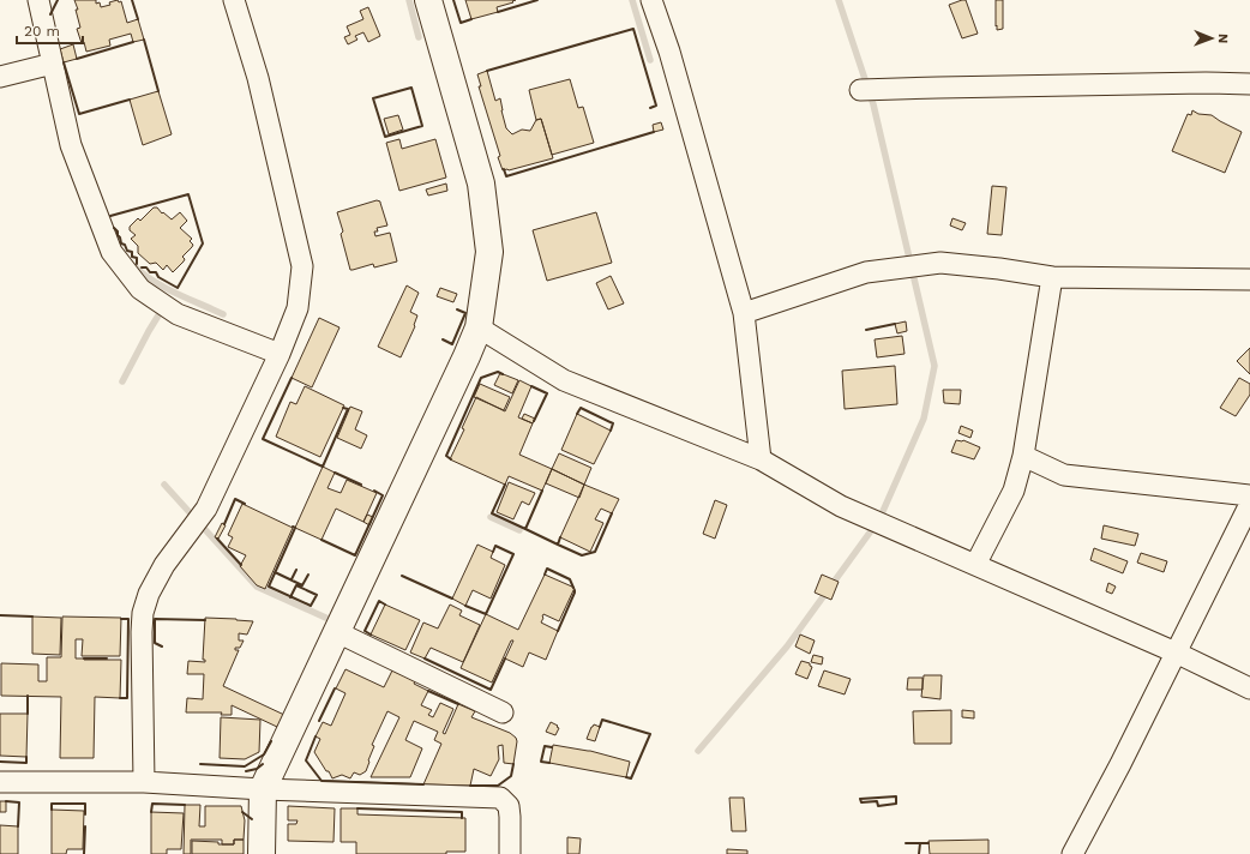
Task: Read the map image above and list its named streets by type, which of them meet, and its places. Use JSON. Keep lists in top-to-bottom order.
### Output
{
  "scale_bar": "20 m",
  "north": "right"
}
